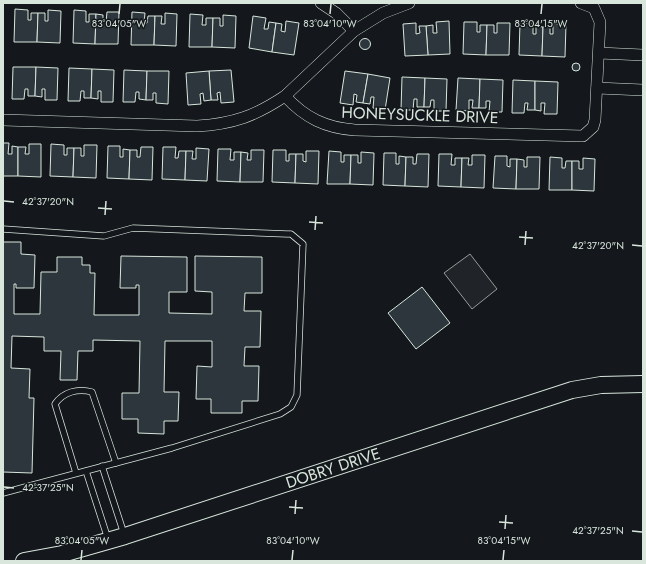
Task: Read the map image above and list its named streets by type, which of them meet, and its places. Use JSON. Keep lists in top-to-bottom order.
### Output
{
  "streets": {
    "street": ["HONEYSUCKLE DRIVE", "DOBRY DRIVE"]
  },
  "coordinates": [
    "83°04'05\"W",
    "83°04'10\"W",
    "83°04'15\"W",
    "42°37'20\"N",
    "42°37'25\"N"
  ]
}
